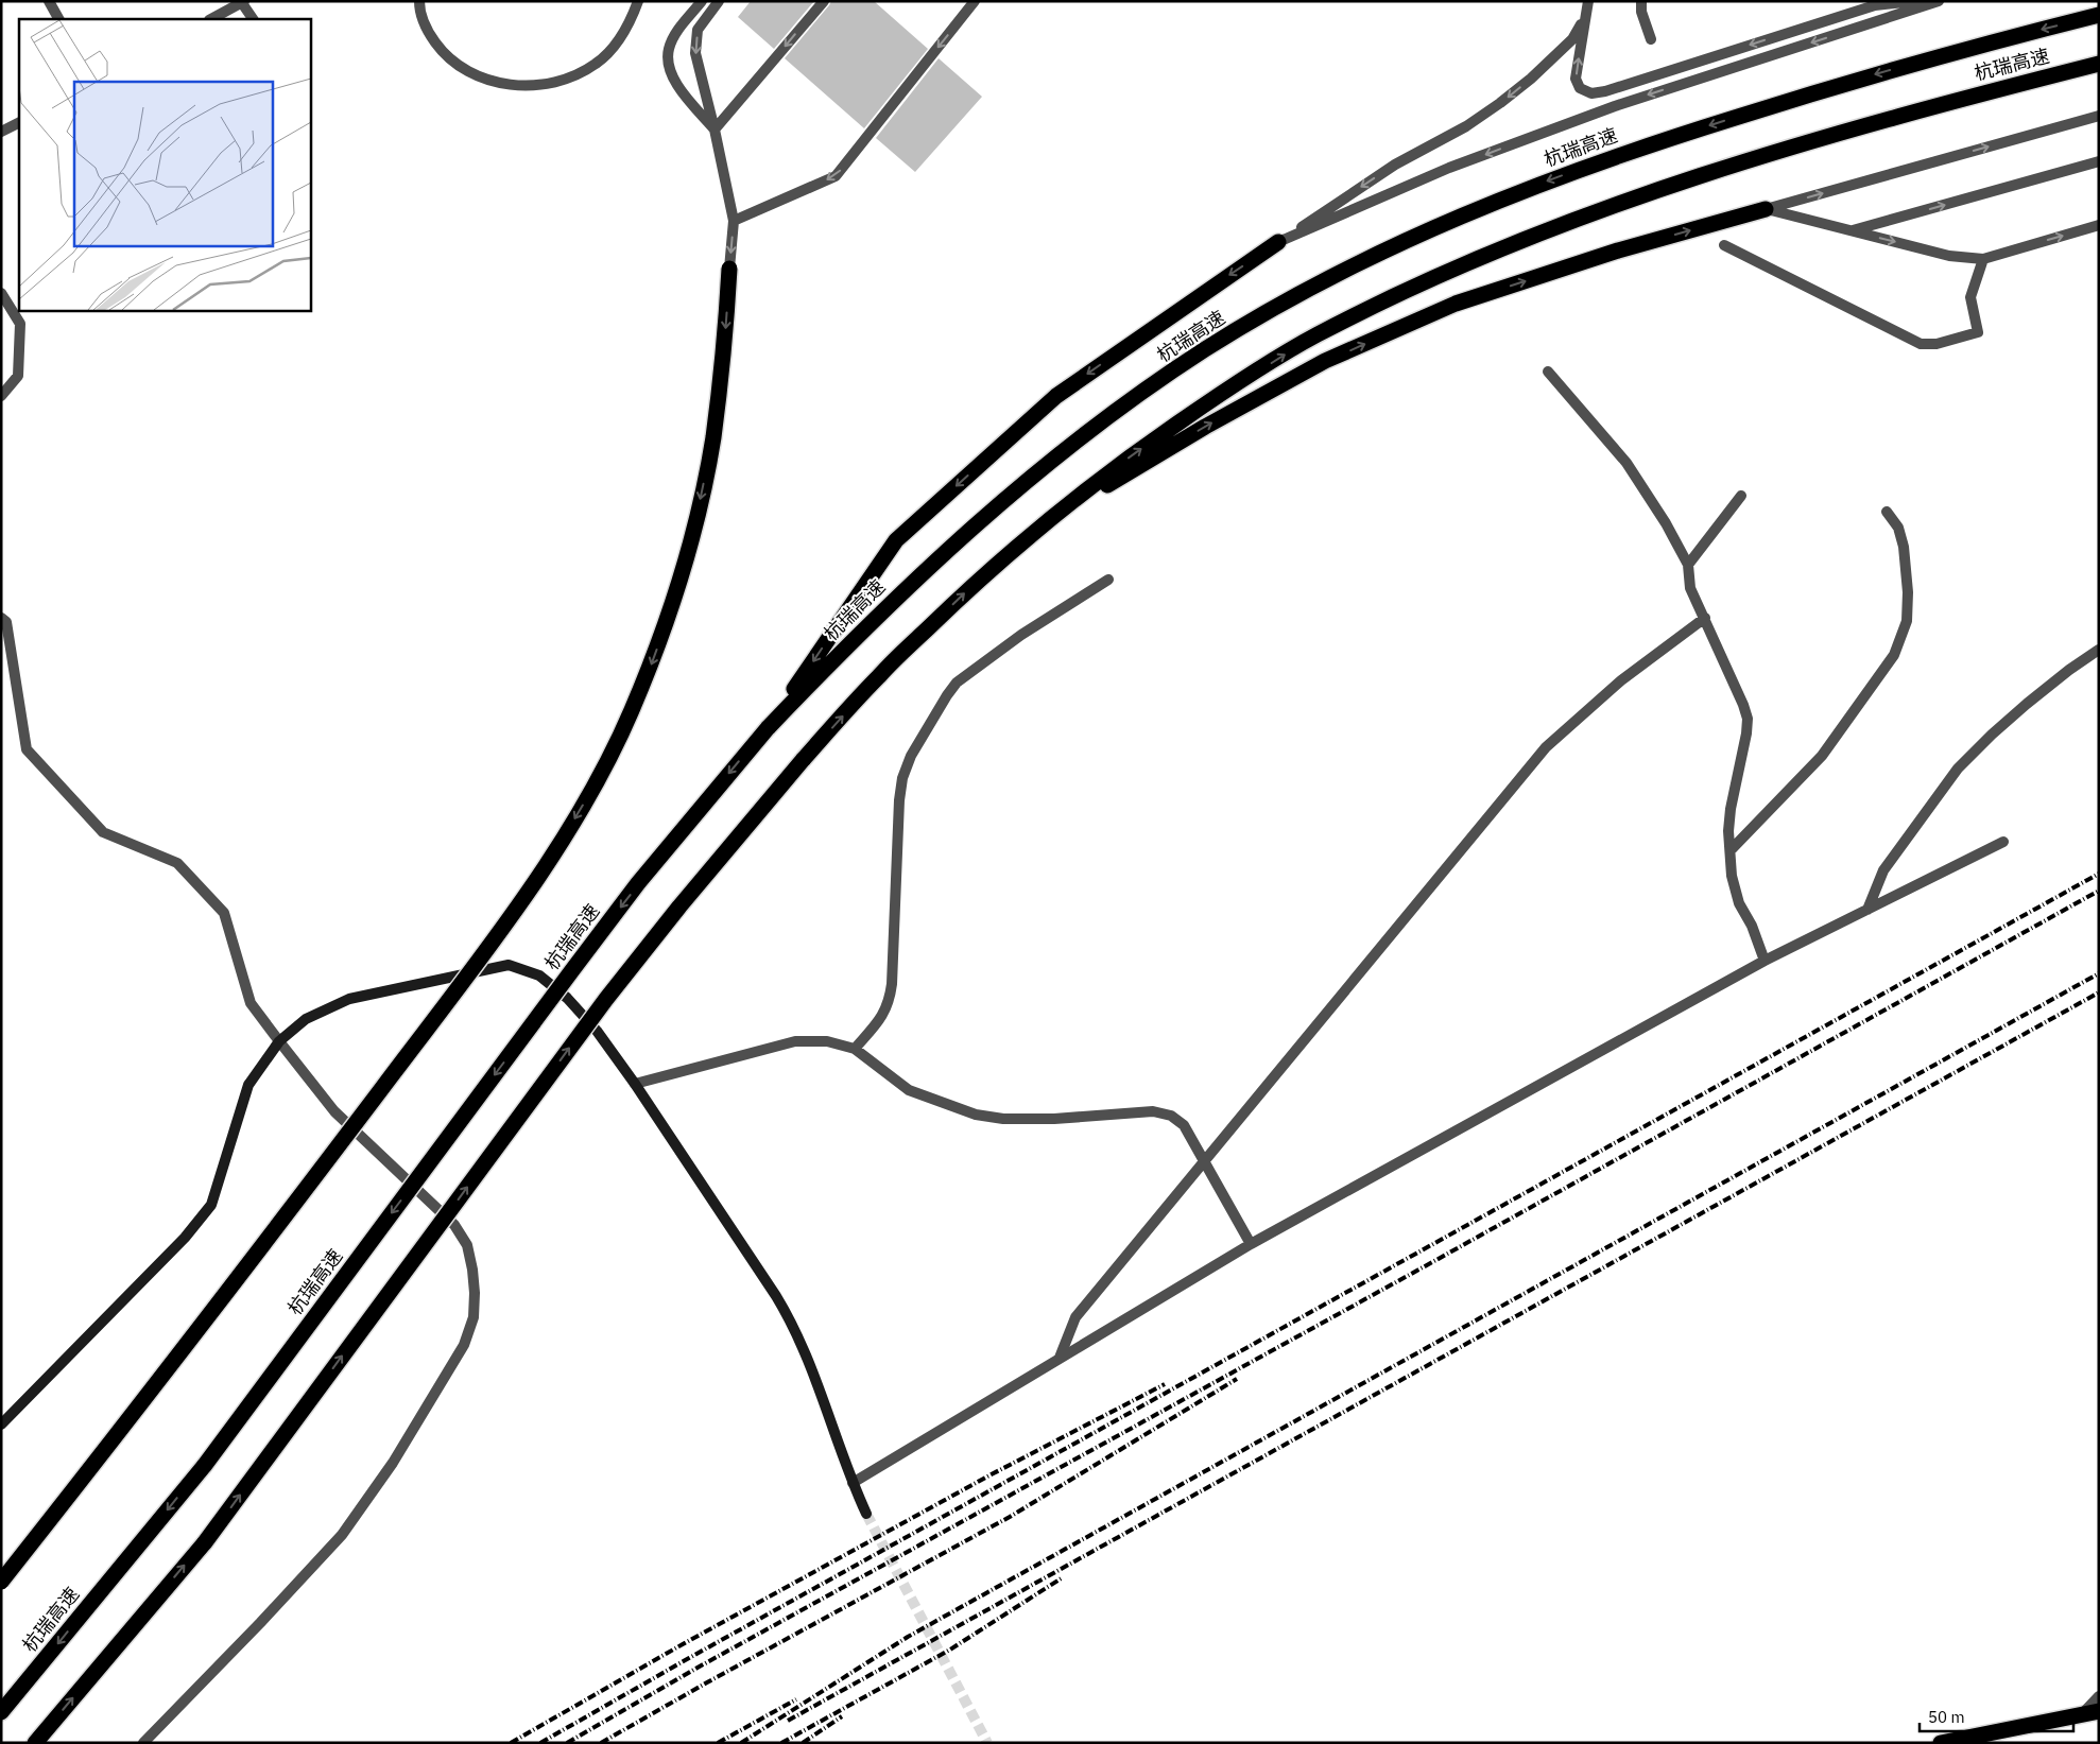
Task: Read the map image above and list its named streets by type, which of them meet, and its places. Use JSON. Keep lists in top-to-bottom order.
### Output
{
  "streets": {
    "highway": ["杭瑞高速"]
  },
  "scale_bar": "50 m"
}
